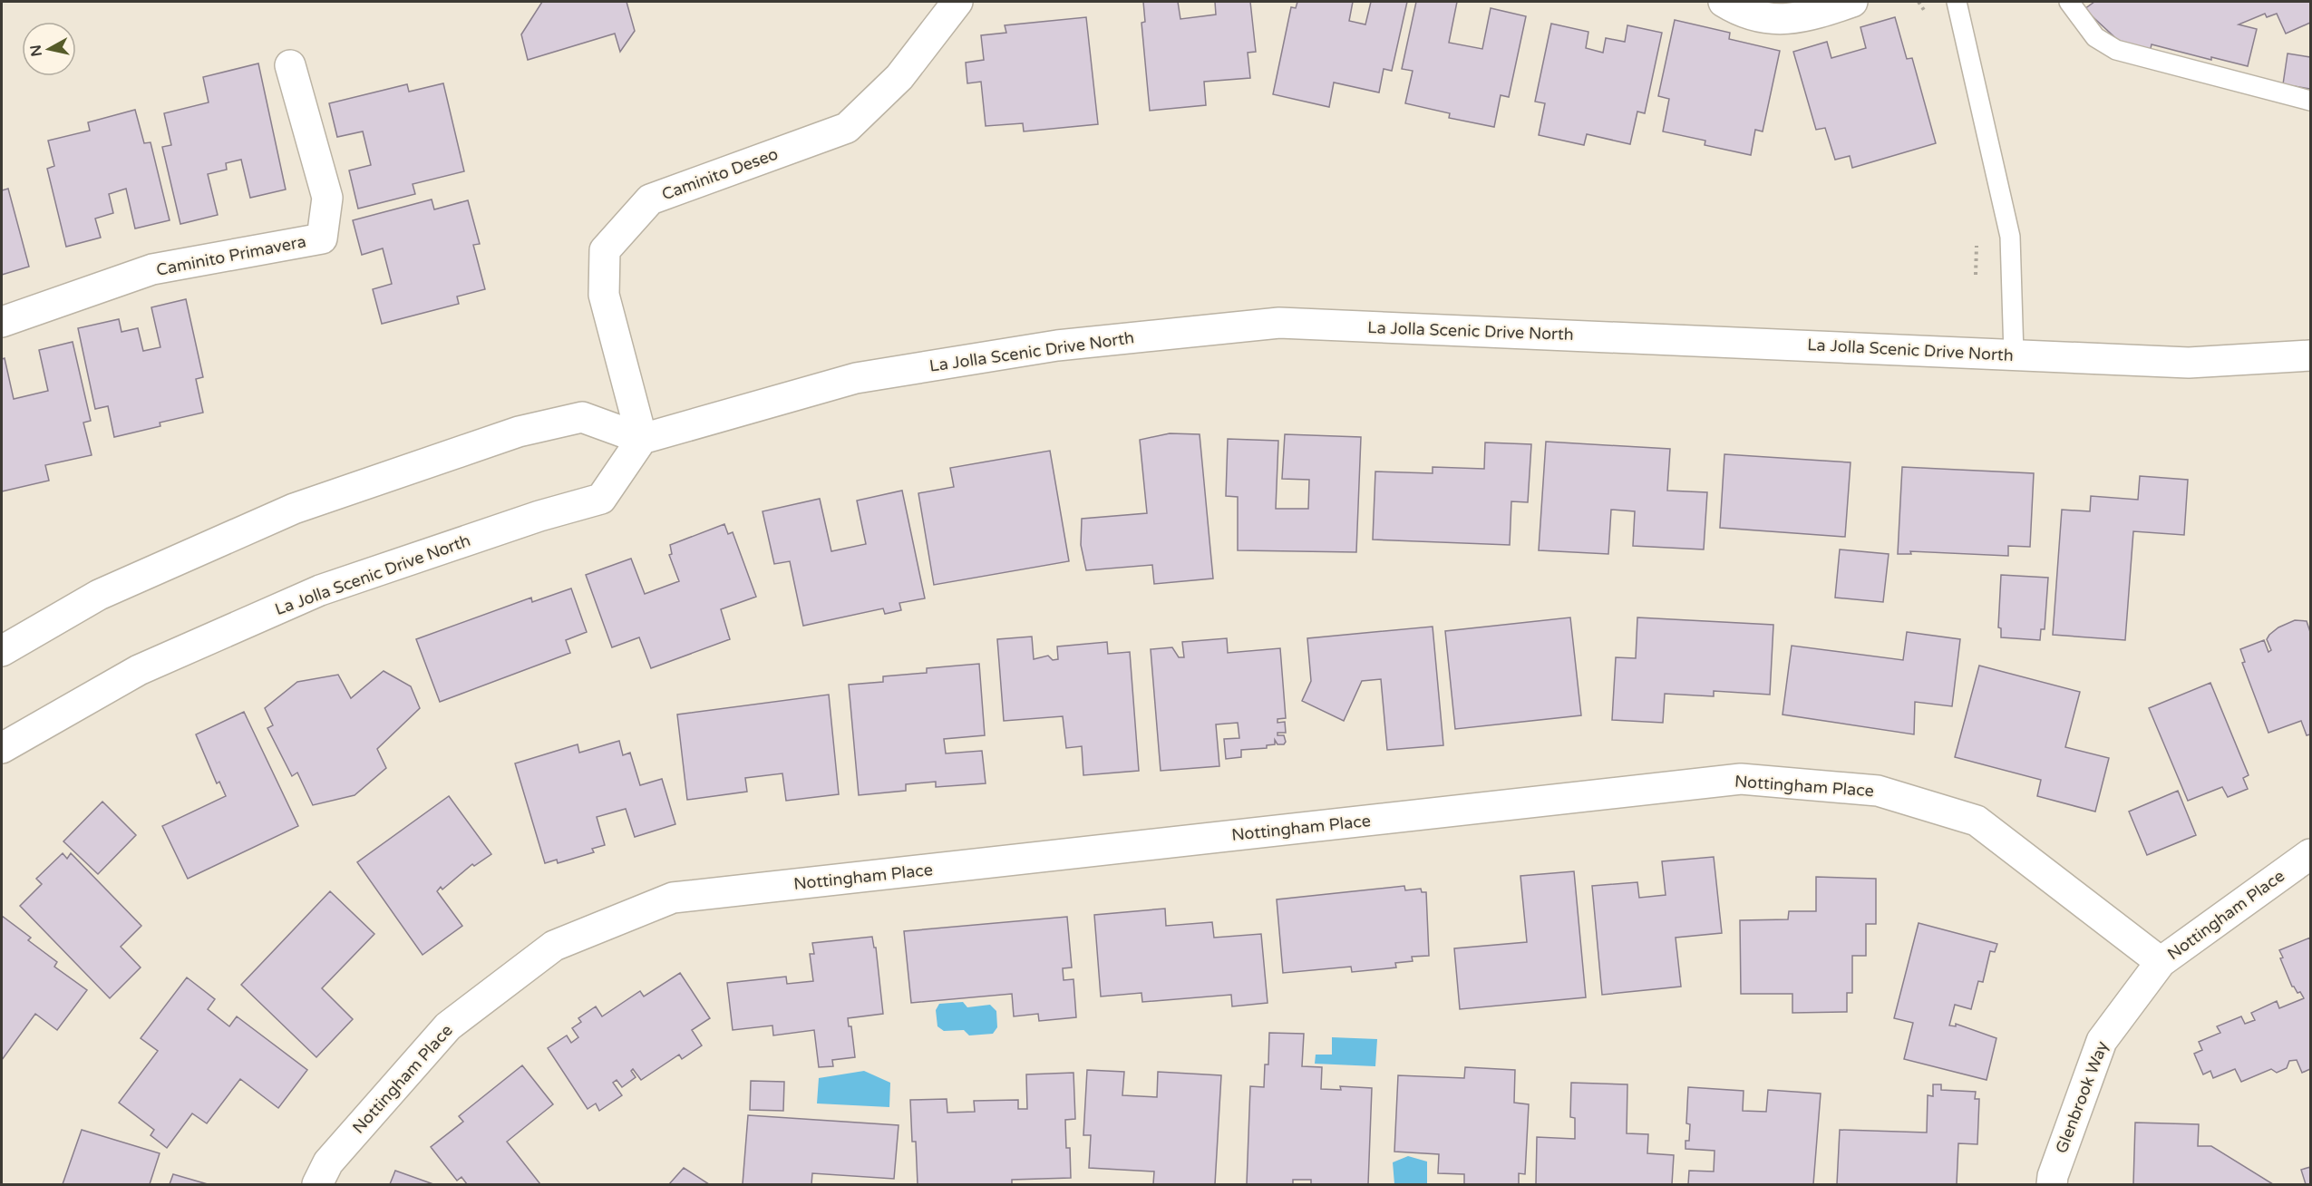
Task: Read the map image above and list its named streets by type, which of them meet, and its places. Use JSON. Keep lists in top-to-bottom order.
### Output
{
  "streets": {
    "street": [
      "Caminito Deseo",
      "Caminito Primavera",
      "La Jolla Scenic Drive North",
      "Nottingham Place",
      "Glenbrook Way"
    ]
  },
  "crossings": [
    ["Caminito Deseo", "La Jolla Scenic Drive North"],
    ["Nottingham Place", "Glenbrook Way"]
  ],
  "north": "left"
}
